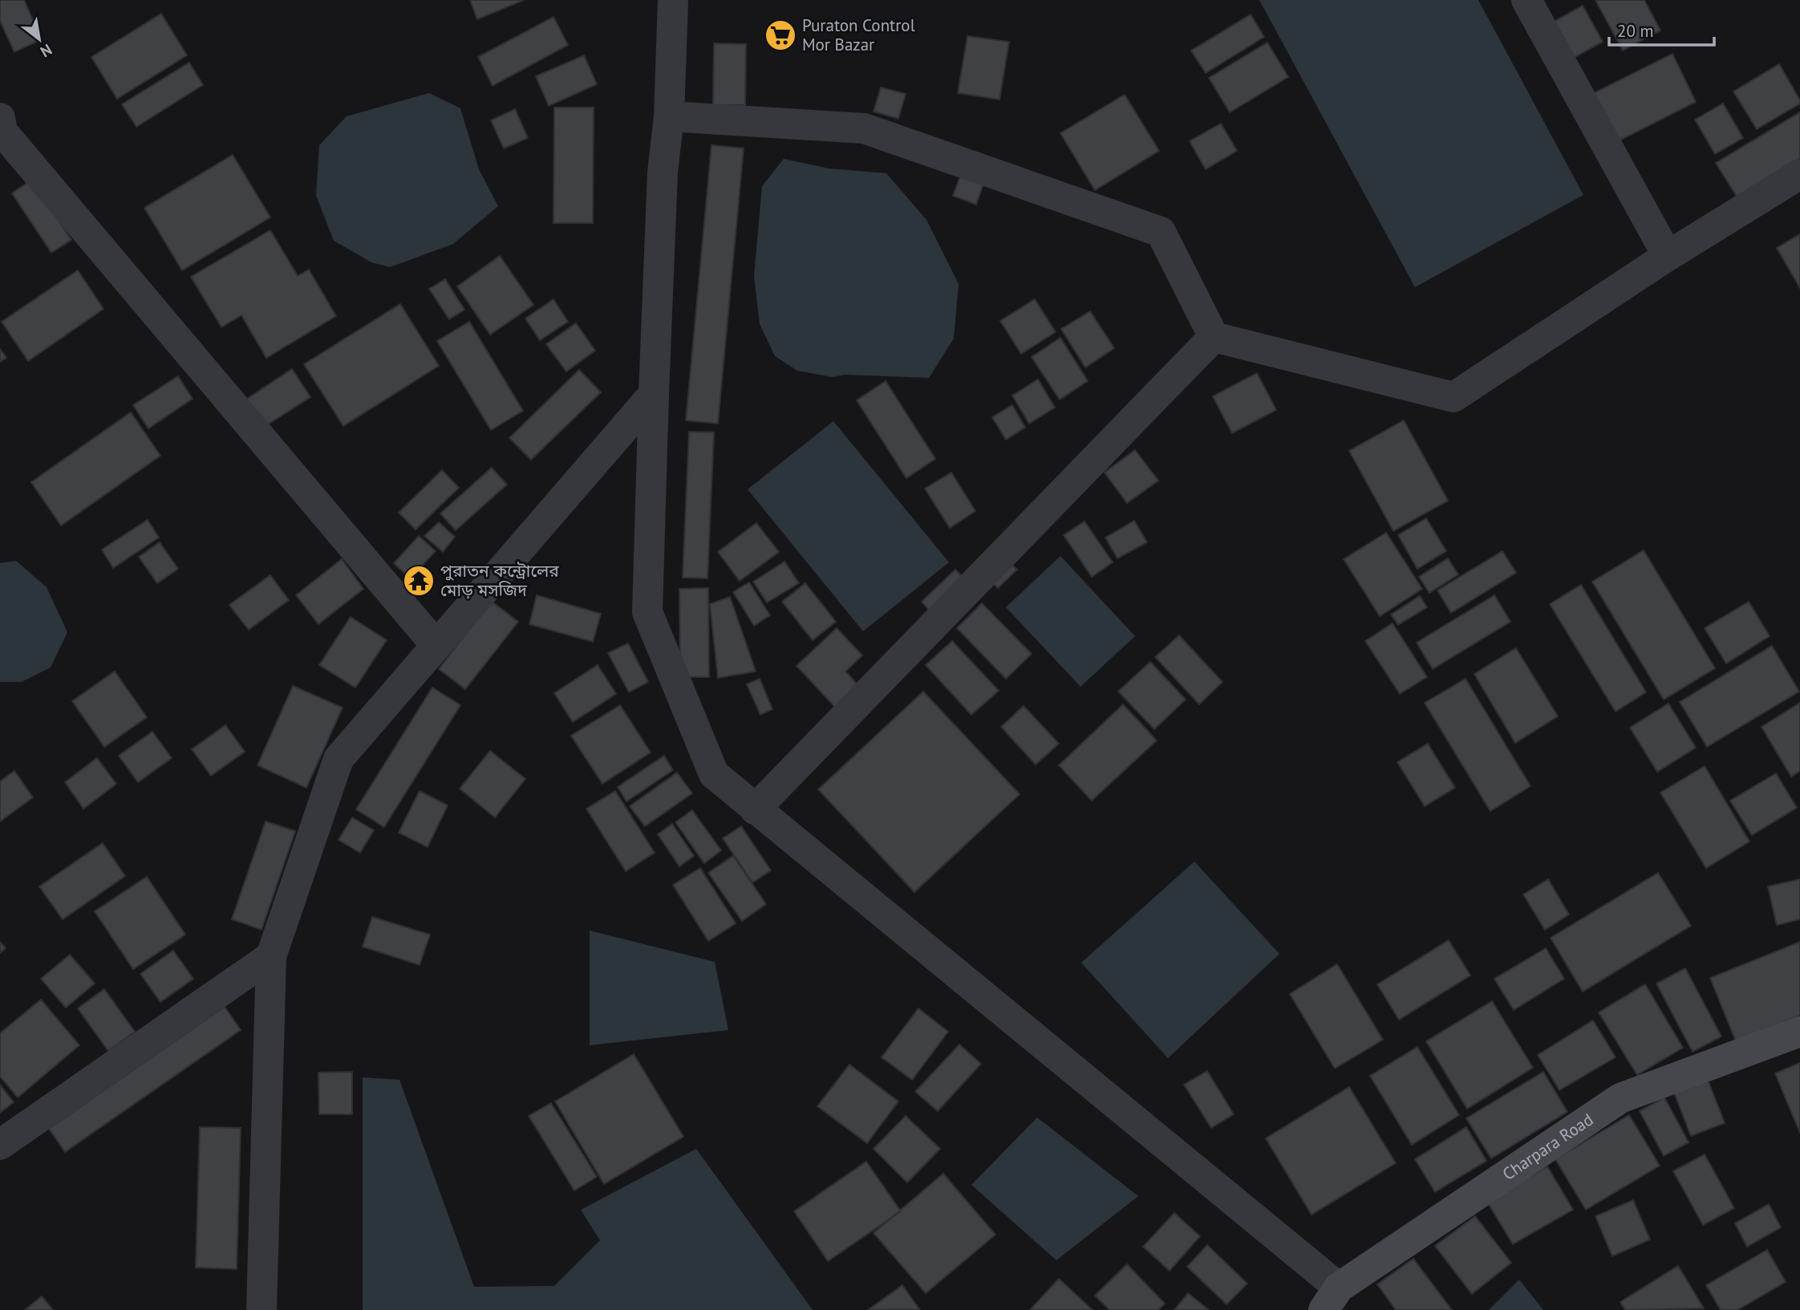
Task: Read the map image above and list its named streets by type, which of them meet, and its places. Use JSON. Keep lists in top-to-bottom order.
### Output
{
  "streets": {
    "street": ["Charpara Road"]
  },
  "places": {
    "supermarket": ["Puraton Control Mor Bazar"],
    "temple": ["পুরাতন কন্ট্রোলের মোড় মসজিদ"]
  },
  "scale_bar": "20 m",
  "north": "bottom right"
}
